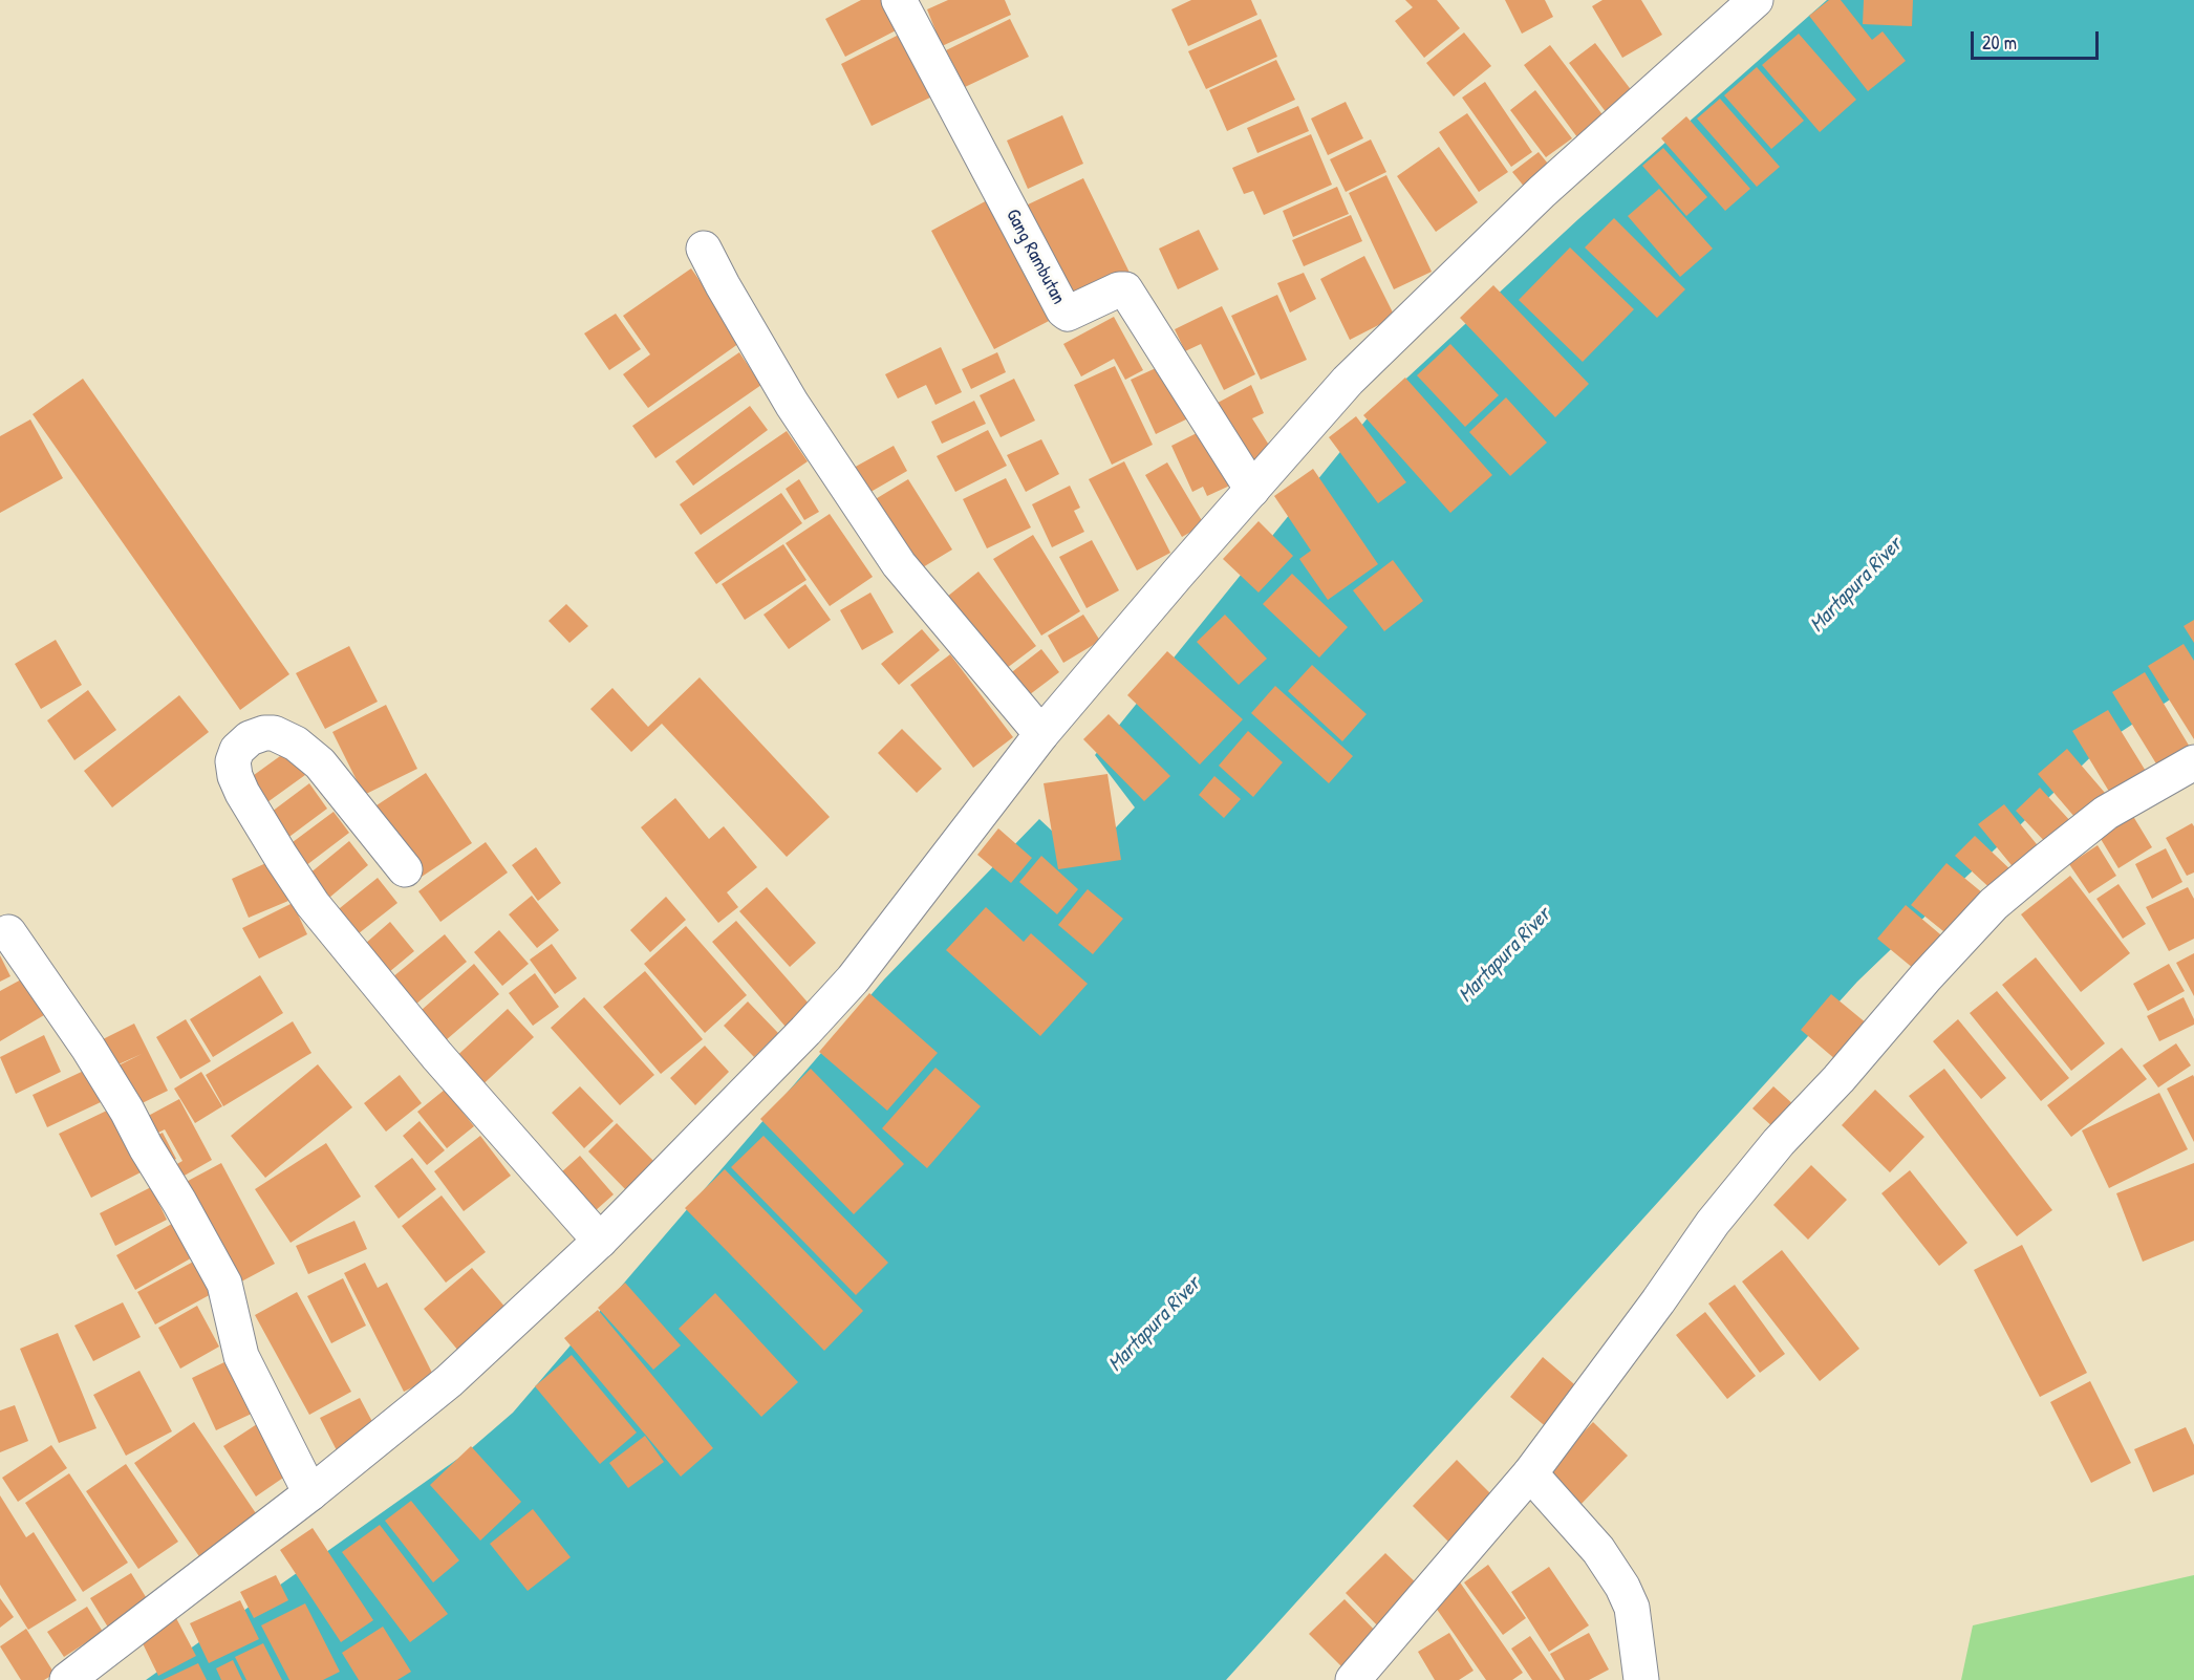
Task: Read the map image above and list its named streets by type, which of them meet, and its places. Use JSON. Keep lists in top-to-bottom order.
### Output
{
  "streets": {
    "street": ["Gang Rambutan"]
  },
  "water": ["Martapura River"],
  "scale_bar": "20 m"
}
